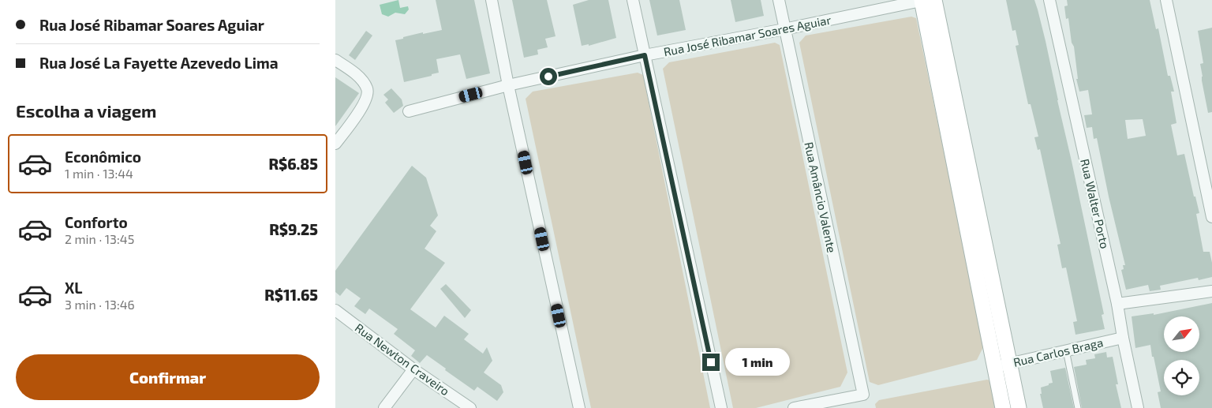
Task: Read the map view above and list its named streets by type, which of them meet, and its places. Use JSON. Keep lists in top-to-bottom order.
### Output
{
  "streets": {
    "street": [
      "Rua José Ribamar Soares Aguiar",
      "Rua Amâncio Valente",
      "Rua Walter Porto",
      "Rua Carlos Braga",
      "Rua Newton Craveiro"
    ]
  },
  "crossings": [
    ["Rua José Ribamar Soares Aguiar", "Rua Amâncio Valente"],
    ["Rua Walter Porto", "Rua Carlos Braga"]
  ],
  "north": "top right",
  "page": {
    "banner": ["Rua José Ribamar Soares Aguiar", "Rua José La Fayette Azevedo Lima"],
    "heading": "Escolha a viagem",
    "list": [
      {
        "name": "Econômico",
        "note": "1 min · 13:44",
        "value": "R$6.85"
      },
      {
        "name": "Conforto",
        "note": "2 min · 13:45",
        "value": "R$9.25"
      },
      {
        "name": "XL",
        "note": "3 min · 13:46",
        "value": "R$11.65"
      }
    ],
    "buttons": "Confirmar",
    "bubble": "1 min"
  }
}
